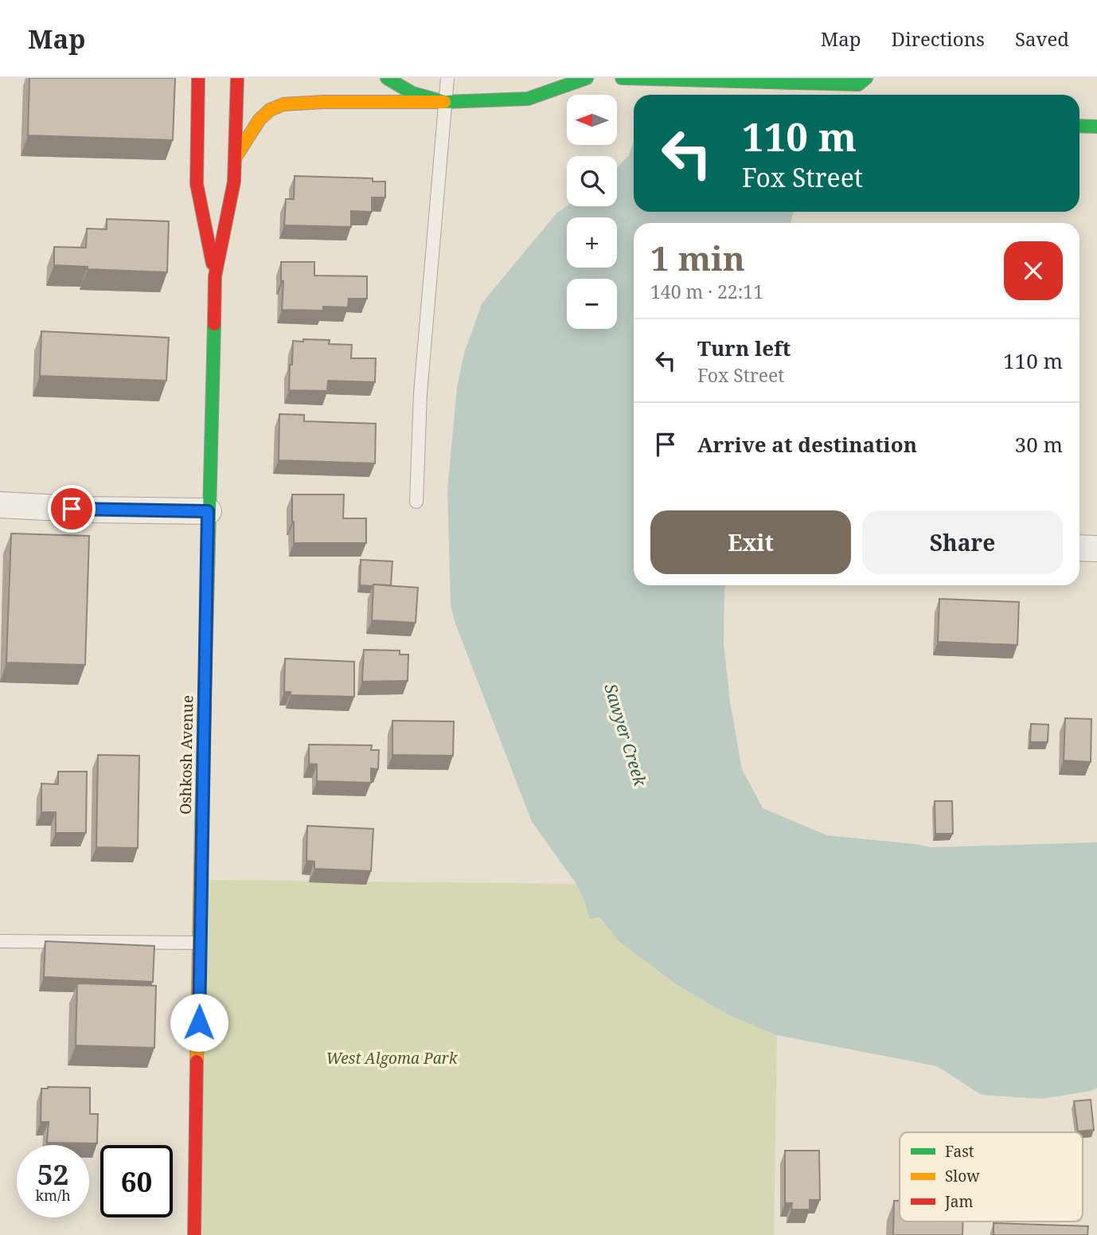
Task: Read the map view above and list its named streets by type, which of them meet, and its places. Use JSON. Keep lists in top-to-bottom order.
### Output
{
  "streets": {
    "main road": ["Oshkosh Avenue"]
  },
  "water": ["Sawyer Creek"],
  "parks": ["West Algoma Park"],
  "legend": ["Fast", "Slow", "Jam"],
  "north": "left",
  "page": {
    "header": "Map",
    "nav": ["Map", "Directions", "Saved"],
    "map_buttons": ["+", "−"],
    "turn": ["110 m", "Fox Street"],
    "heading": ["1 min", "140 m · 22:11"],
    "list": [
      {
        "name": "Turn left",
        "note": "Fox Street",
        "value": "110 m"
      },
      {
        "name": "Arrive at destination",
        "value": "30 m"
      }
    ],
    "buttons": ["Exit", "Share"],
    "speed": "52 km/h",
    "limit": "60"
  }
}
